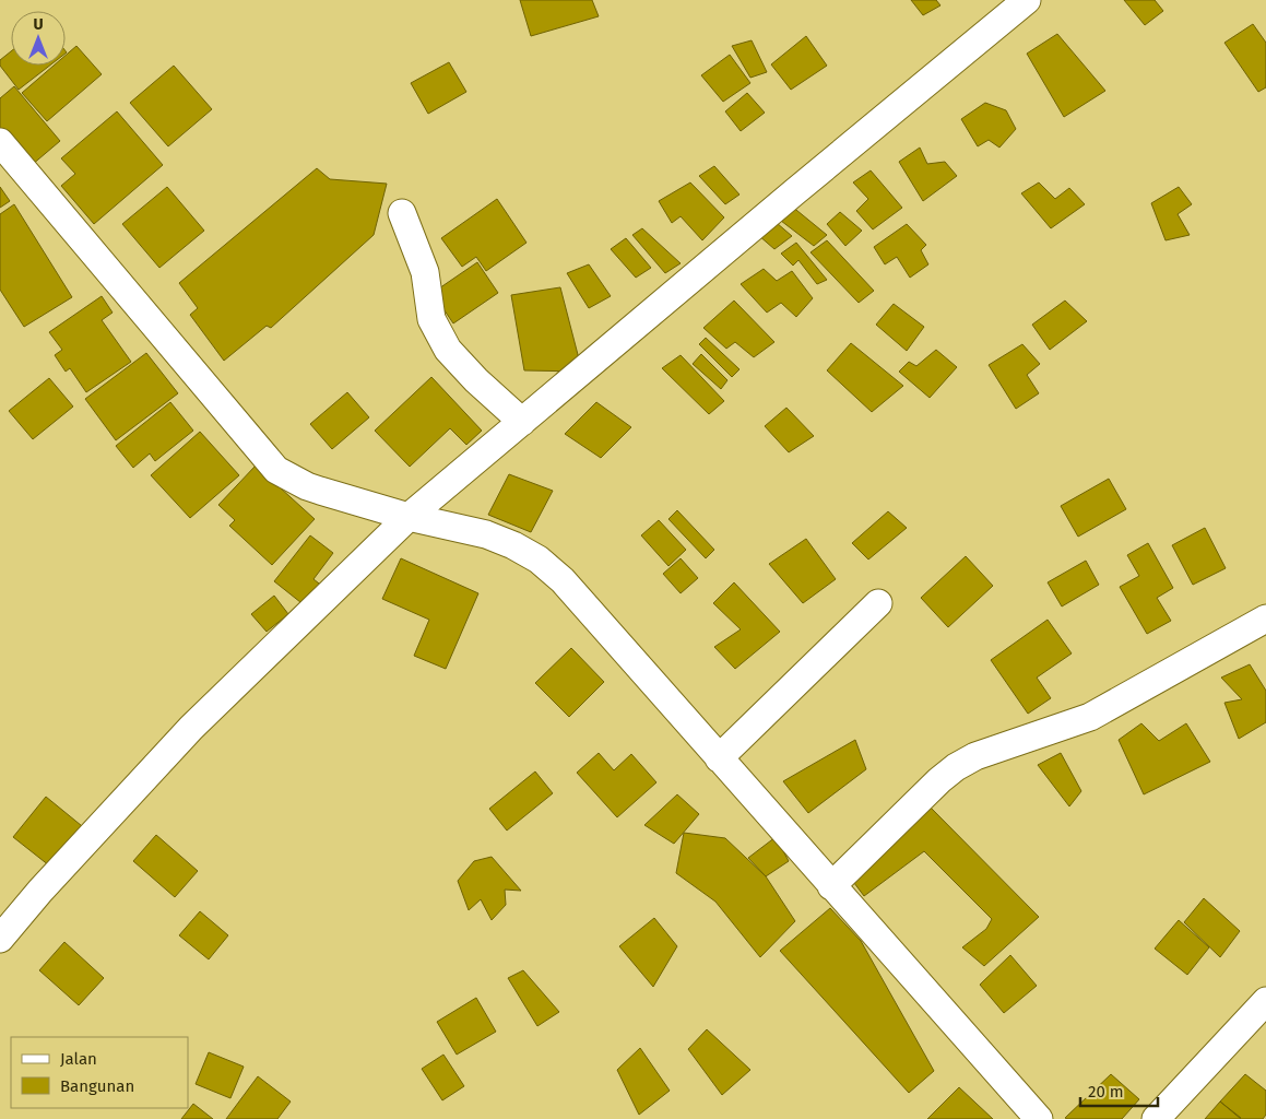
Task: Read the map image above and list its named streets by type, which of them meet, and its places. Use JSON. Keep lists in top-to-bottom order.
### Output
{
  "legend": ["Jalan", "Bangunan"],
  "scale_bar": "20 m",
  "north": "top"
}
